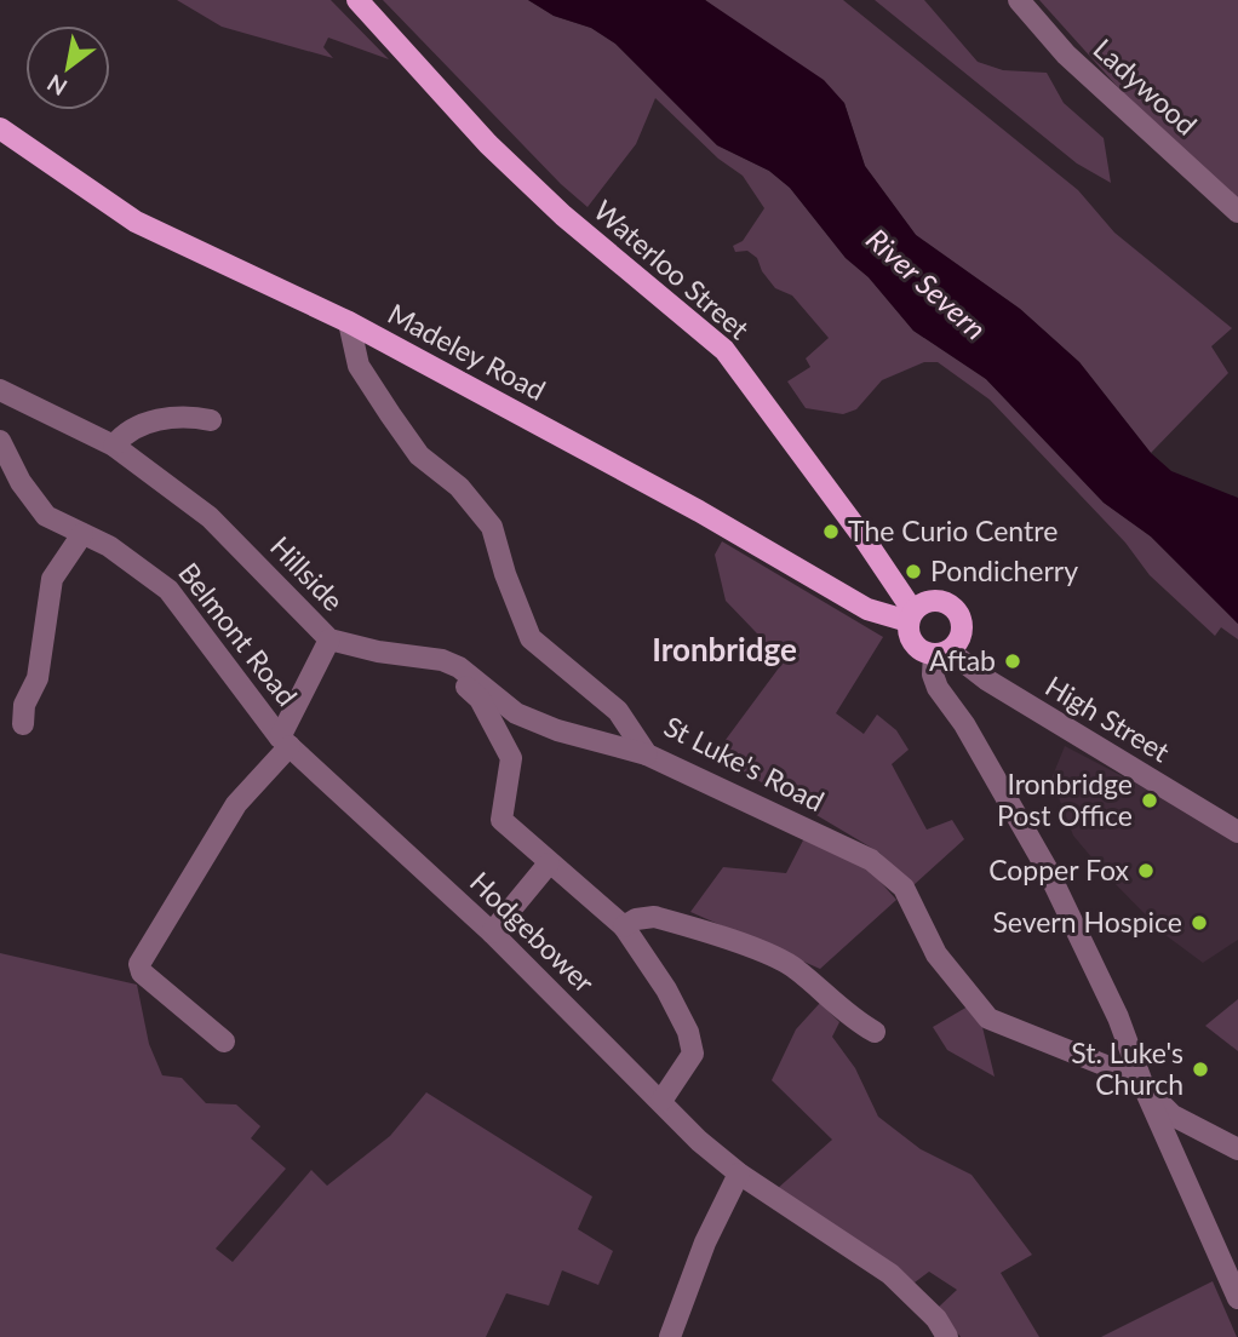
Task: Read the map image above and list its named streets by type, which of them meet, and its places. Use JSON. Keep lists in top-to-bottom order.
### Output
{
  "streets": {
    "main road": ["Waterloo Street", "Madeley Road"],
    "street": [
      "Ladywood",
      "Hillside",
      "Belmont Road",
      "High Street",
      "St Luke's Road",
      "Hodgebower"
    ]
  },
  "crossings": [
    ["Waterloo Street", "Madeley Road"],
    ["Waterloo Street", "High Street"],
    ["Madeley Road", "High Street"],
    ["Madeley Road", "St Luke's Road"],
    ["Hillside", "St Luke's Road"],
    ["Belmont Road", "Hodgebower"]
  ],
  "districts": ["Ironbridge"],
  "water": ["River Severn"],
  "places": [
    "The Curio Centre",
    "Pondicherry",
    "Aftab",
    "Ironbridge Post Office",
    "Copper Fox",
    "Severn Hospice",
    "St. Luke's Church"
  ],
  "north": "bottom left"
}
